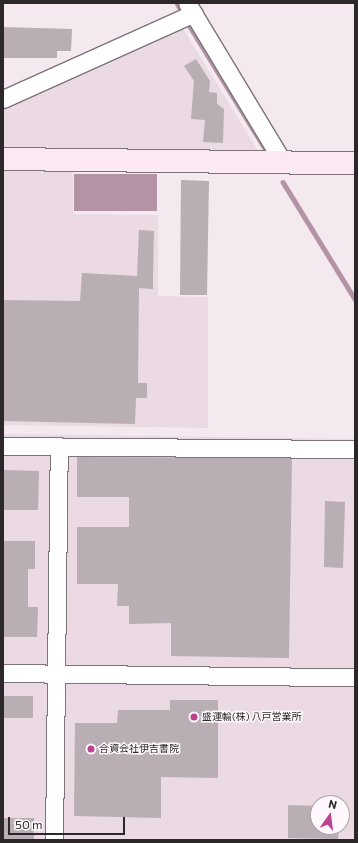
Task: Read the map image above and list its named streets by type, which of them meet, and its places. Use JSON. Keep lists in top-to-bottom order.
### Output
{
  "places": ["盛運輸(株) 八戸営業所", "合資会社伊吉書院"],
  "scale_bar": "50 m",
  "north": "top"
}
